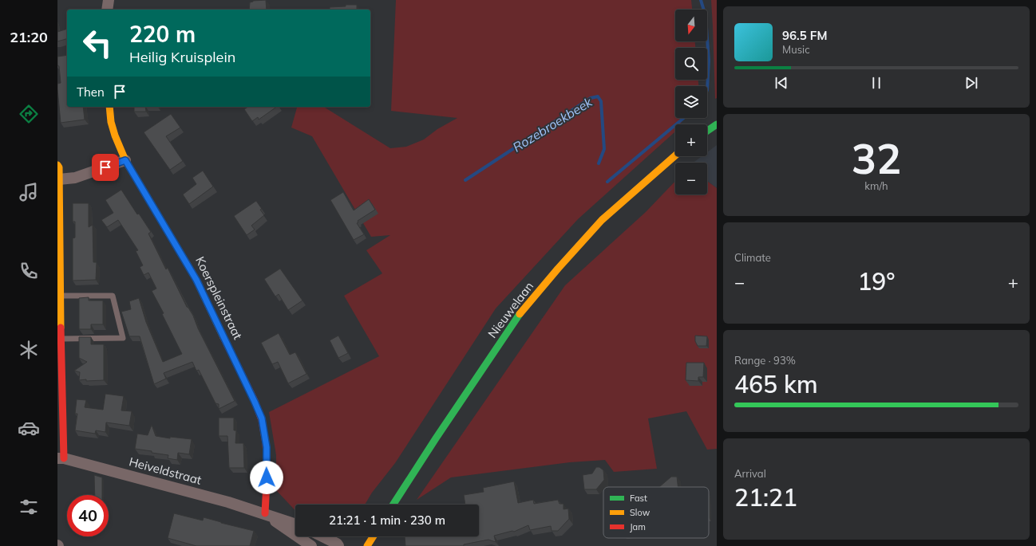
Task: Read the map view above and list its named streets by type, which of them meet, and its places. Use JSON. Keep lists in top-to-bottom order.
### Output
{
  "streets": {
    "street": ["Koerspleinstraat", "Nieuwelaan", "Heiveldstraat"]
  },
  "crossings": [
    ["Koerspleinstraat", "Heiveldstraat"]
  ],
  "water": ["Rozebroekbeek"],
  "legend": ["Fast", "Slow", "Jam"],
  "north": "bottom",
  "page": {
    "tabs": "21:20",
    "map_buttons": ["+", "−"],
    "turn": ["220 m", "Heilig Kruisplein"],
    "song": ["96.5 FM", "Music"],
    "then": "Then",
    "tile": [
      ["32", "km/h"],
      "Climate",
      ["Range · 93%", "465 km"],
      ["Arrival", "21:21"]
    ],
    "heat": ["−", "19°", "+"],
    "limit": "40",
    "trip": "21:21 · 1 min · 230 m"
  }
}
